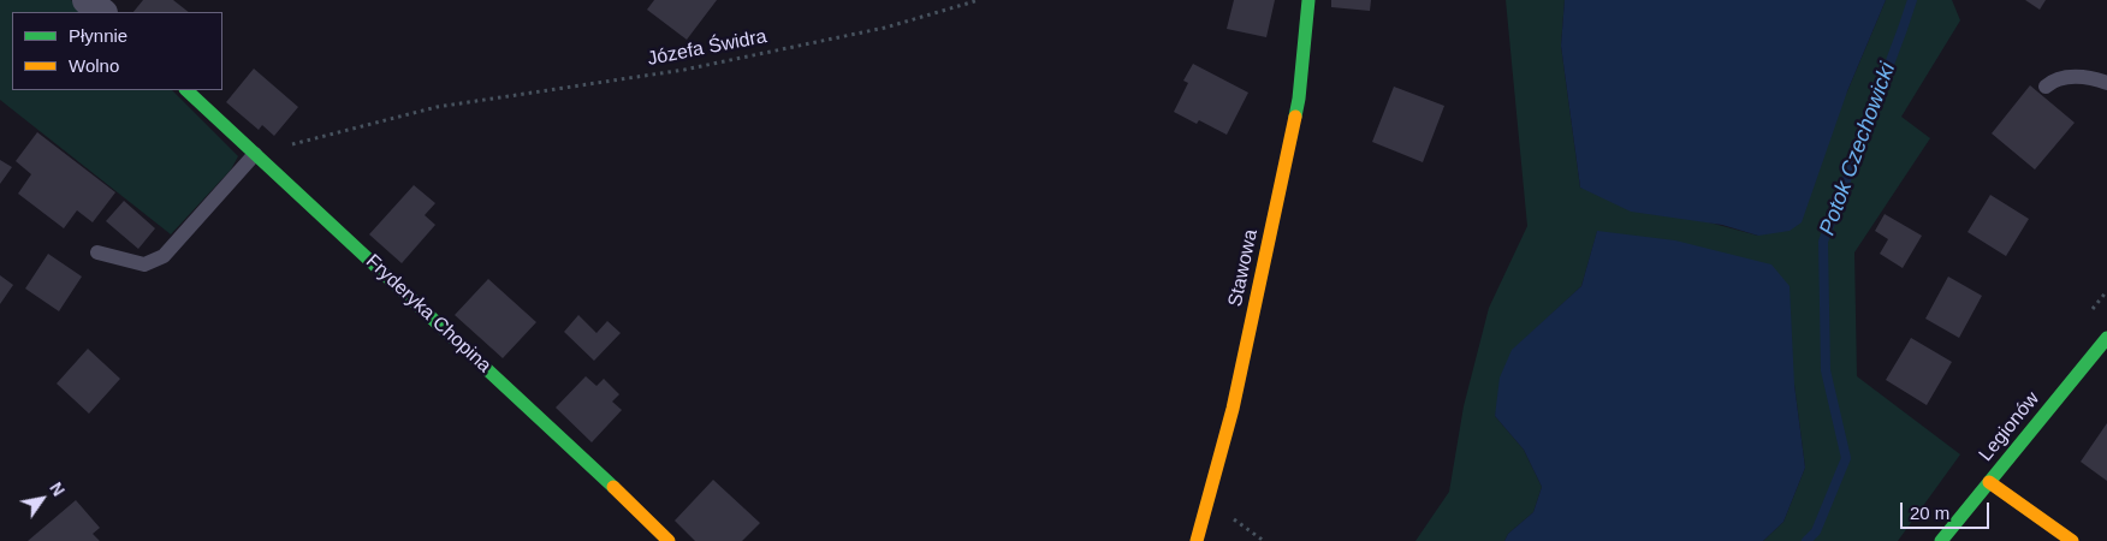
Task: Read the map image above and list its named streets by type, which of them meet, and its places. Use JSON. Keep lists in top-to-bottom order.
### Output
{
  "streets": {
    "street": ["Stawowa", "Fryderyka Chopina", "Legionów"],
    "path": ["Józefa Świdra"]
  },
  "crossings": [
    ["Józefa Świdra", "Fryderyka Chopina"]
  ],
  "water": ["Potok Czechowicki"],
  "legend": ["Płynnie", "Wolno"],
  "scale_bar": "20 m",
  "north": "top right"
}
